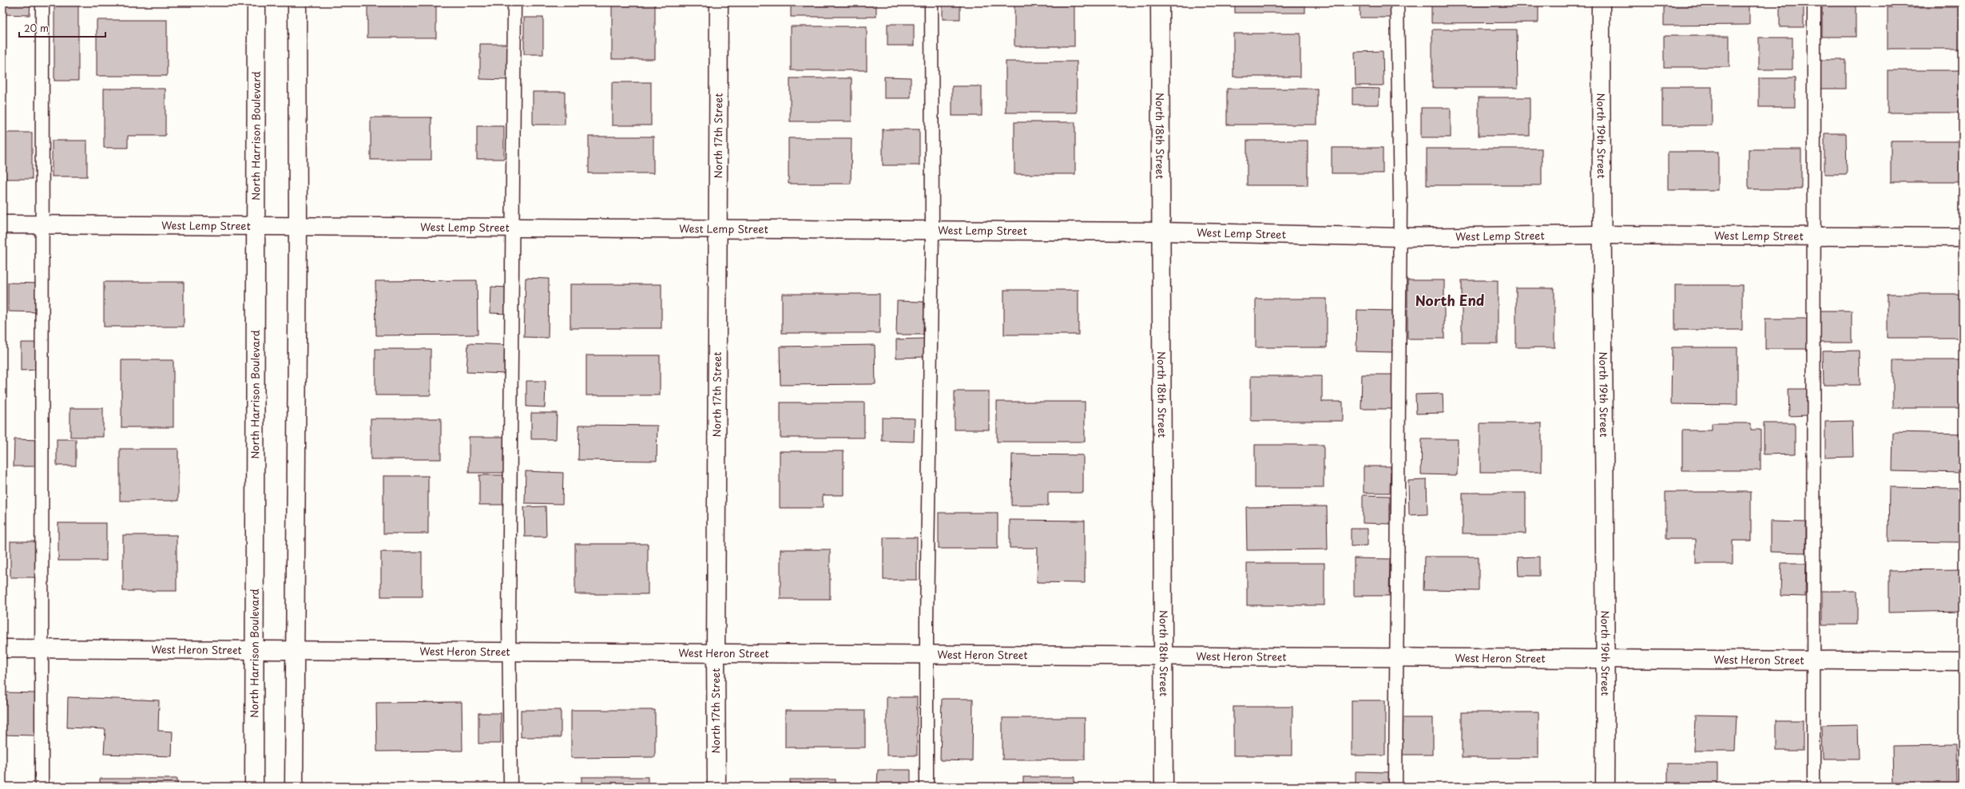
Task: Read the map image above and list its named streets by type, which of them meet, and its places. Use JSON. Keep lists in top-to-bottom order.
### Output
{
  "streets": {
    "street": [
      "North Harrison Boulevard",
      "North 17th Street",
      "North 18th Street",
      "North 19th Street",
      "West Lemp Street",
      "West Heron Street"
    ]
  },
  "crossings": [
    ["North Harrison Boulevard", "West Lemp Street"],
    ["North Harrison Boulevard", "West Heron Street"],
    ["North 17th Street", "West Lemp Street"],
    ["North 17th Street", "West Heron Street"],
    ["North 18th Street", "West Lemp Street"],
    ["North 18th Street", "West Heron Street"],
    ["North 19th Street", "West Lemp Street"],
    ["North 19th Street", "West Heron Street"]
  ],
  "districts": ["North End"],
  "scale_bar": "20 m"
}
